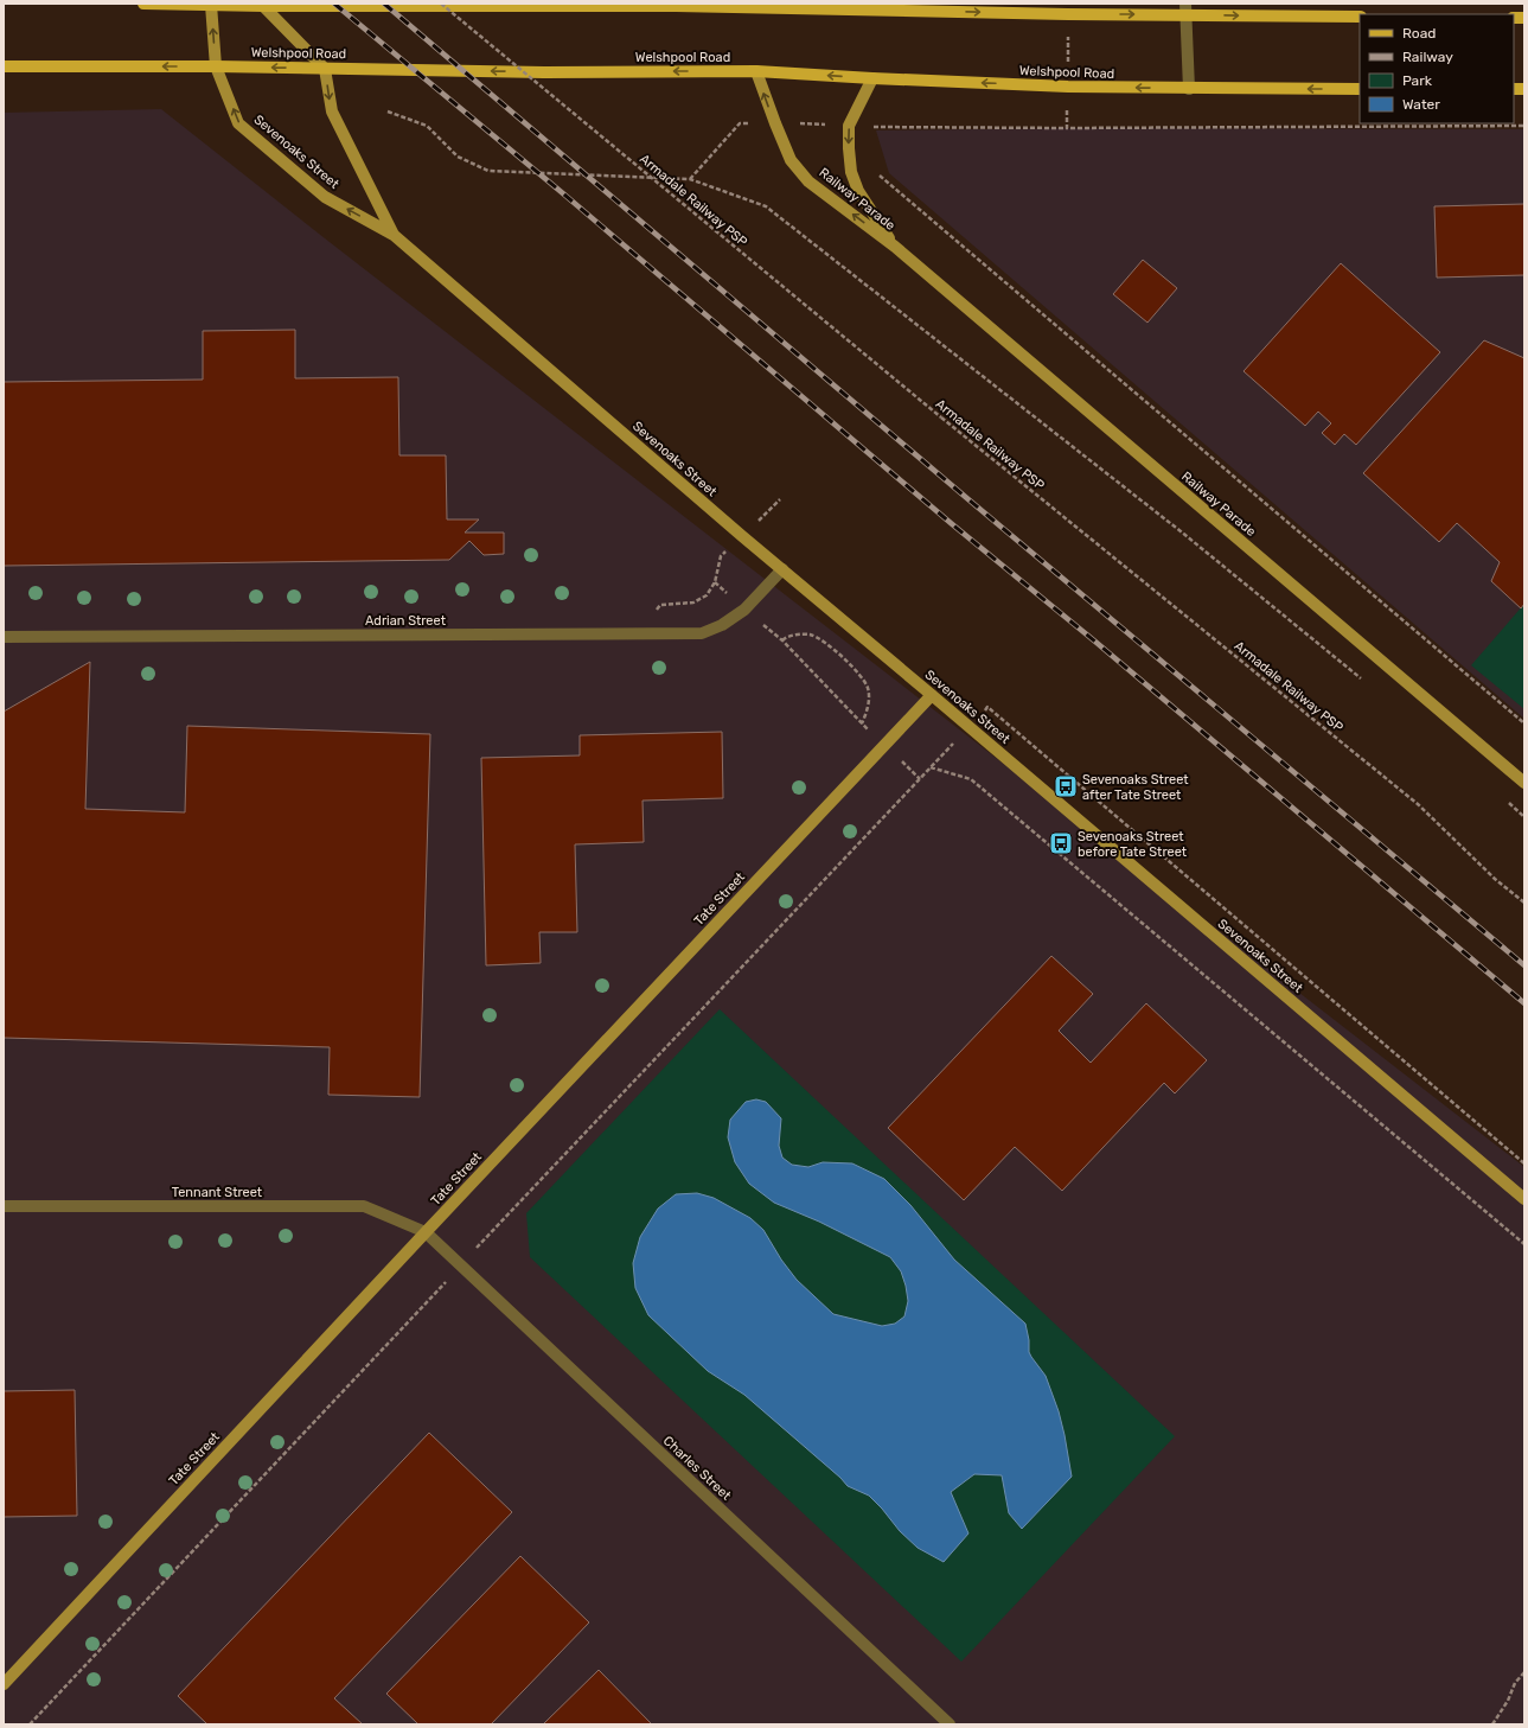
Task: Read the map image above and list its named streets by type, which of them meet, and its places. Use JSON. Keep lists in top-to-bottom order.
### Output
{
  "streets": {
    "main road": ["Welshpool Road"],
    "street": [
      "Sevenoaks Street",
      "Railway Parade",
      "Adrian Street",
      "Tate Street",
      "Tennant Street",
      "Charles Street"
    ],
    "path": ["Armadale Railway PSP"]
  },
  "crossings": [
    ["Welshpool Road", "Sevenoaks Street"],
    ["Welshpool Road", "Railway Parade"],
    ["Sevenoaks Street", "Adrian Street"],
    ["Sevenoaks Street", "Tate Street"],
    ["Tate Street", "Tennant Street"],
    ["Tate Street", "Charles Street"],
    ["Tennant Street", "Charles Street"]
  ],
  "places": {
    "bus stop": ["Sevenoaks Street after Tate Street", "Sevenoaks Street before Tate Street"]
  },
  "legend": [
    "Road",
    "Railway",
    "Park",
    "Water"
  ]
}
